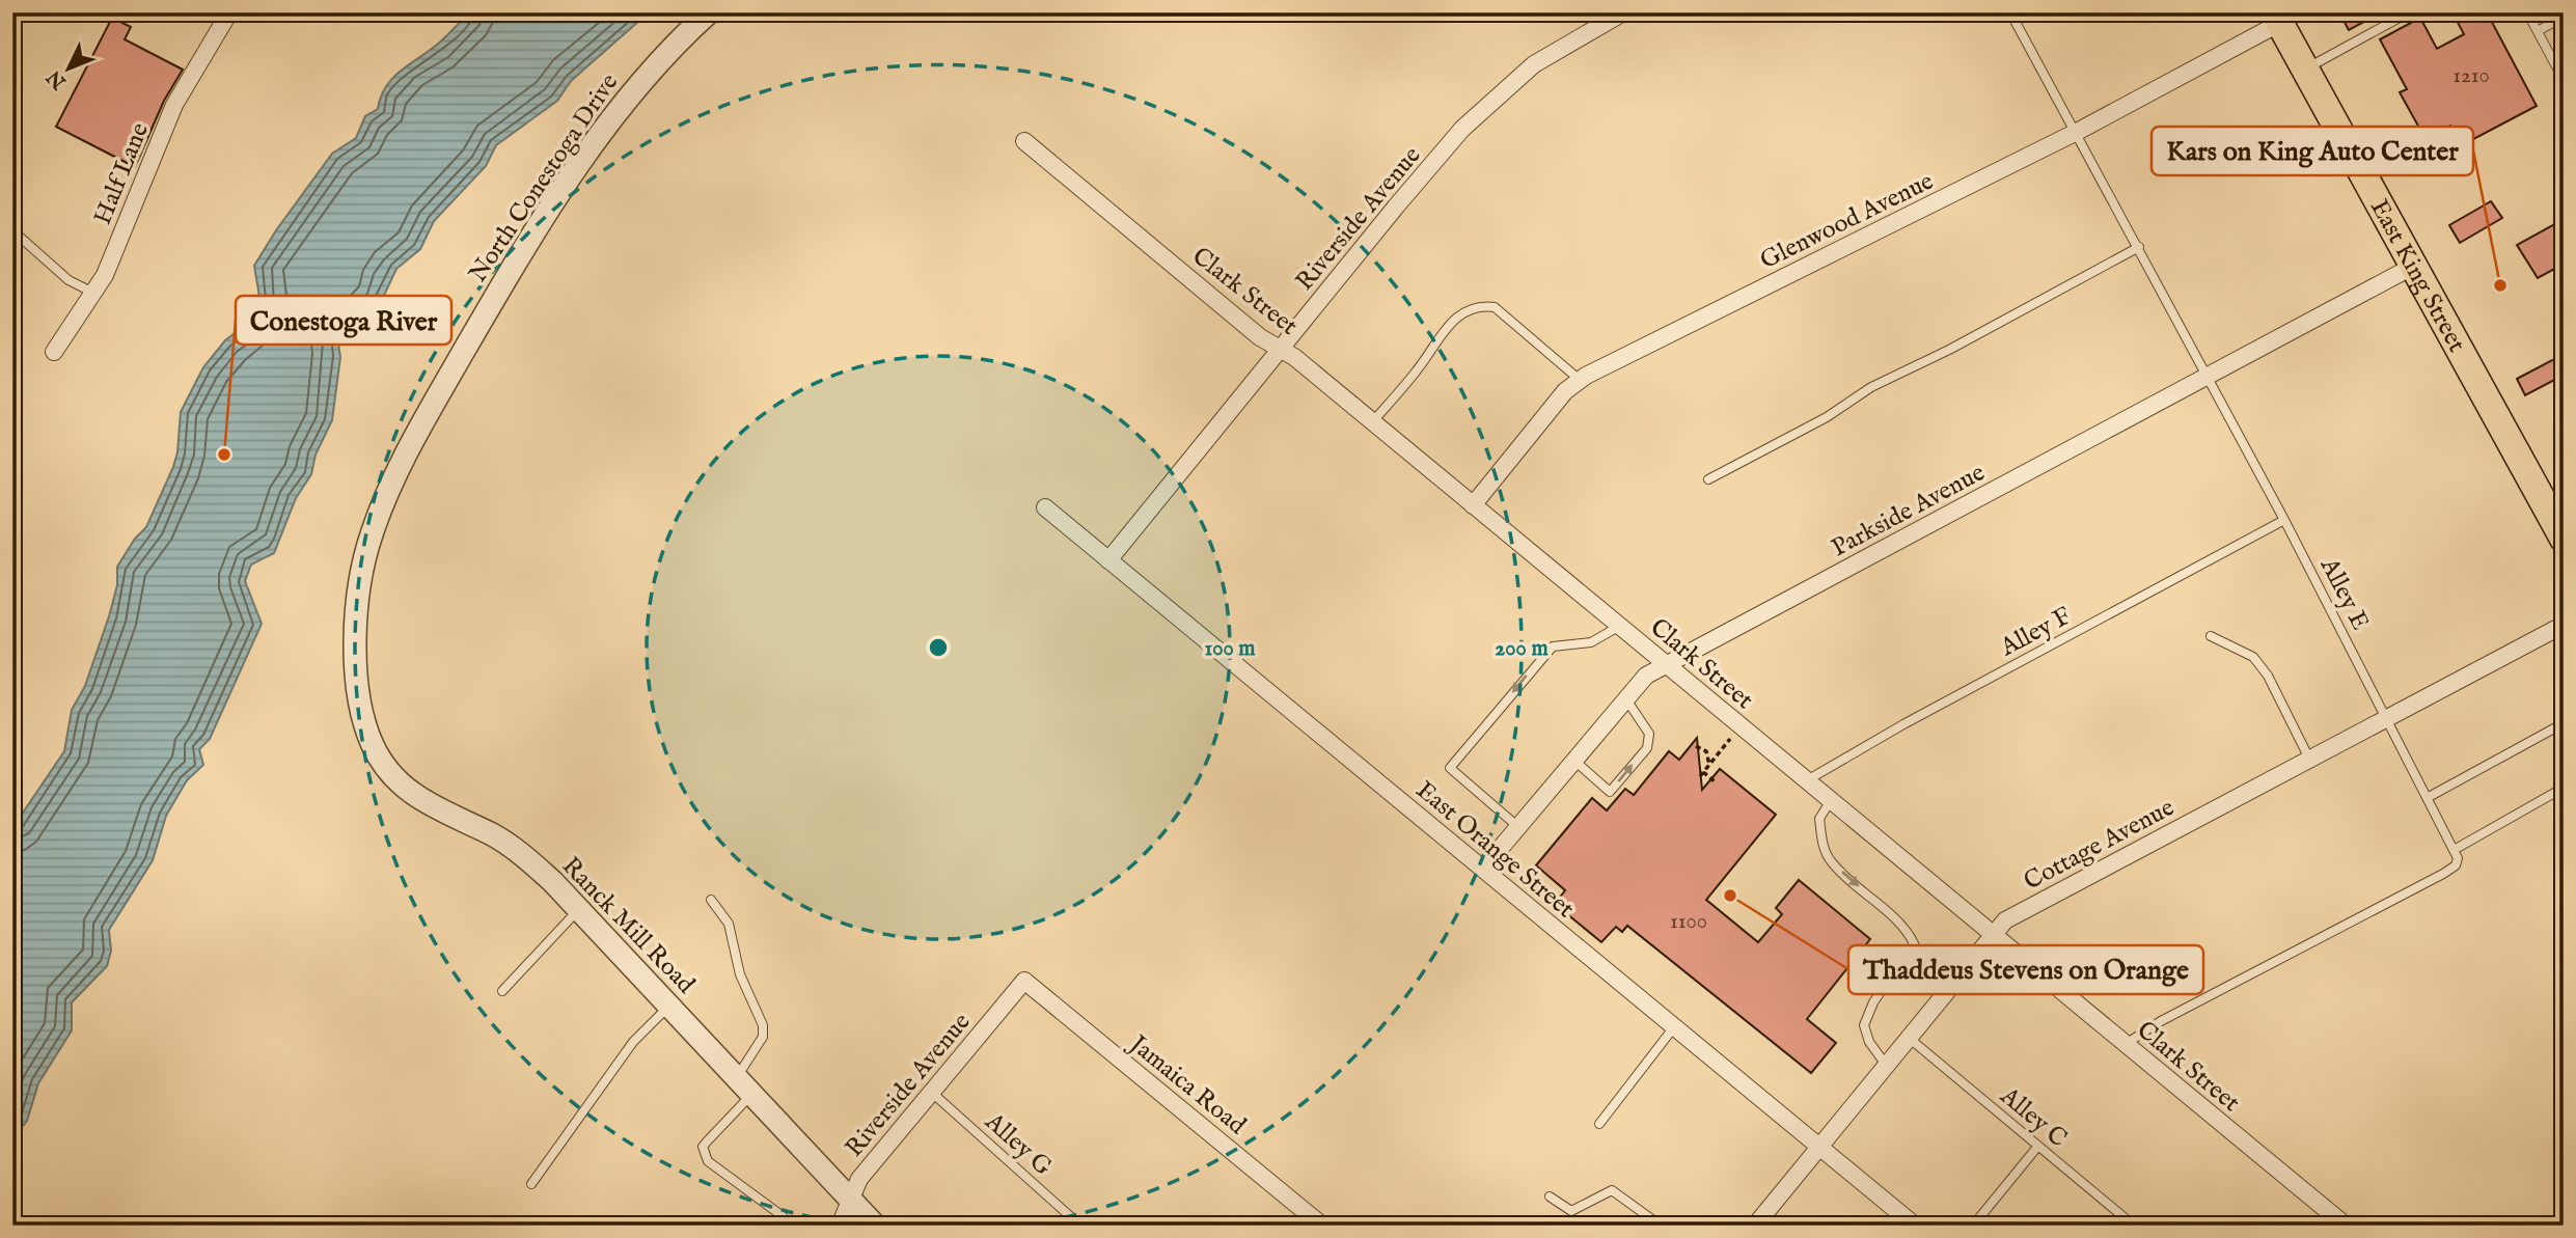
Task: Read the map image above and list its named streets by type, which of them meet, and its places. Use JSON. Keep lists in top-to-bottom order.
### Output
{
  "streets": {
    "main road": ["East King Street"],
    "street": [
      "Half Lane",
      "North Conestoga Drive",
      "Riverside Avenue",
      "Glenwood Avenue",
      "Clark Street",
      "Parkside Avenue",
      "Cottage Avenue",
      "East Orange Street",
      "Ranck Mill Road",
      "Jamaica Road"
    ],
    "lane": [
      "Alley E",
      "Alley F",
      "Alley C",
      "Alley G"
    ]
  },
  "crossings": [
    ["North Conestoga Drive", "Ranck Mill Road"],
    ["Riverside Avenue", "Clark Street"],
    ["Riverside Avenue", "East Orange Street"],
    ["Riverside Avenue", "Ranck Mill Road"],
    ["Riverside Avenue", "Jamaica Road"],
    ["Riverside Avenue", "Alley G"],
    ["Glenwood Avenue", "East King Street"],
    ["Glenwood Avenue", "Clark Street"],
    ["Glenwood Avenue", "Alley E"],
    ["East King Street", "Parkside Avenue"],
    ["Clark Street", "Parkside Avenue"],
    ["Clark Street", "Alley F"],
    ["Clark Street", "Cottage Avenue"],
    ["Parkside Avenue", "Alley E"],
    ["Parkside Avenue", "East Orange Street"],
    ["Alley E", "Alley F"],
    ["Alley E", "Cottage Avenue"],
    ["Cottage Avenue", "East Orange Street"],
    ["Cottage Avenue", "Alley C"]
  ],
  "places": ["Kars on King Auto Center", "Conestoga River", "Thaddeus Stevens on Orange"],
  "house_numbers": ["1210", "1100"],
  "north": "bottom left",
  "rings": ["100 m", "200 m"]
}
